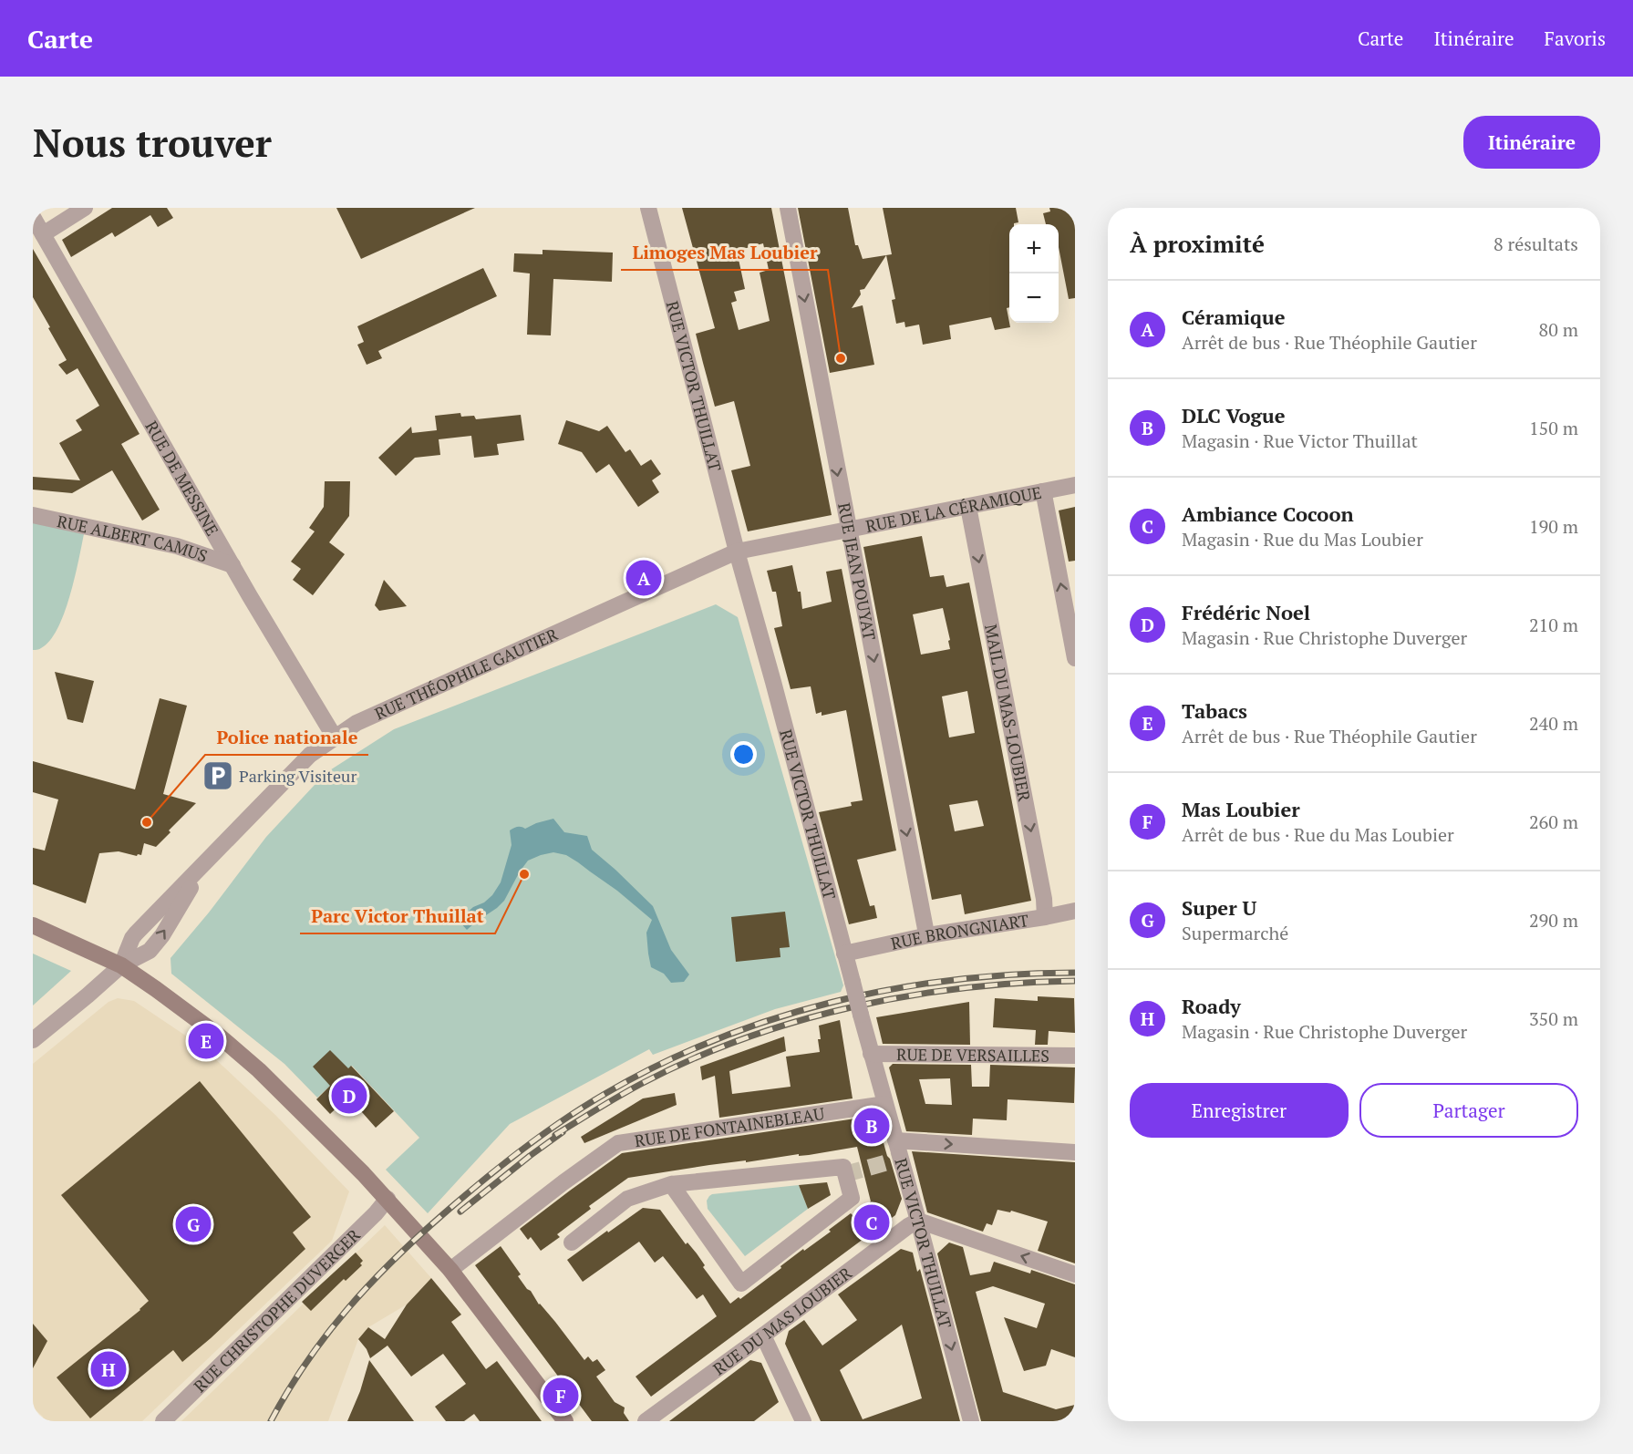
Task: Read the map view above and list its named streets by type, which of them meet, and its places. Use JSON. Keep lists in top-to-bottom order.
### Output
{
  "streets": {
    "street": [
      "RUE VICTOR THUILLAT",
      "RUE DE MESSINE",
      "RUE DE LA CÉRAMIQUE",
      "RUE ALBERT CAMUS",
      "RUE JEAN POUYAT",
      "RUE THÉOPHILE GAUTIER",
      "MAIL DU MAS-LOUBIER",
      "RUE BRONGNIART",
      "RUE DE VERSAILLES",
      "RUE DE FONTAINEBLEAU",
      "RUE CHRISTOPHE DUVERGER",
      "RUE DU MAS LOUBIER"
    ]
  },
  "crossings": [
    ["RUE VICTOR THUILLAT", "RUE DE LA CÉRAMIQUE"],
    ["RUE VICTOR THUILLAT", "RUE THÉOPHILE GAUTIER"],
    ["RUE VICTOR THUILLAT", "RUE BRONGNIART"],
    ["RUE VICTOR THUILLAT", "RUE DE VERSAILLES"],
    ["RUE VICTOR THUILLAT", "RUE DE FONTAINEBLEAU"],
    ["RUE VICTOR THUILLAT", "RUE DU MAS LOUBIER"],
    ["RUE DE MESSINE", "RUE ALBERT CAMUS"],
    ["RUE DE MESSINE", "RUE THÉOPHILE GAUTIER"],
    ["RUE DE LA CÉRAMIQUE", "RUE JEAN POUYAT"],
    ["RUE DE LA CÉRAMIQUE", "RUE THÉOPHILE GAUTIER"],
    ["RUE DE LA CÉRAMIQUE", "MAIL DU MAS-LOUBIER"],
    ["RUE JEAN POUYAT", "RUE BRONGNIART"],
    ["MAIL DU MAS-LOUBIER", "RUE BRONGNIART"]
  ],
  "one_way": ["RUE JEAN POUYAT"],
  "places": {
    "other": ["Limoges Mas Loubier", "Police nationale", "Parc Victor Thuillat"],
    "parking": ["Parking Visiteur"]
  },
  "page": {
    "header": "Carte",
    "nav": ["Carte", "Itinéraire", "Favoris"],
    "buttons": [
      "Itinéraire",
      ["Enregistrer", "Partager"]
    ],
    "title": "Nous trouver",
    "heading": ["À proximité", "8 résultats"],
    "map_buttons": ["+", "−"],
    "list": [
      {
        "mark": "A",
        "name": "Céramique",
        "note": "Arrêt de bus · Rue Théophile Gautier",
        "value": "80 m"
      },
      {
        "mark": "B",
        "name": "DLC Vogue",
        "note": "Magasin · Rue Victor Thuillat",
        "value": "150 m"
      },
      {
        "mark": "C",
        "name": "Ambiance Cocoon",
        "note": "Magasin · Rue du Mas Loubier",
        "value": "190 m"
      },
      {
        "mark": "D",
        "name": "Frédéric Noel",
        "note": "Magasin · Rue Christophe Duverger",
        "value": "210 m"
      },
      {
        "mark": "E",
        "name": "Tabacs",
        "note": "Arrêt de bus · Rue Théophile Gautier",
        "value": "240 m"
      },
      {
        "mark": "F",
        "name": "Mas Loubier",
        "note": "Arrêt de bus · Rue du Mas Loubier",
        "value": "260 m"
      },
      {
        "mark": "G",
        "name": "Super U",
        "note": "Supermarché",
        "value": "290 m"
      },
      {
        "mark": "H",
        "name": "Roady",
        "note": "Magasin · Rue Christophe Duverger",
        "value": "350 m"
      }
    ],
    "pins": [
      "A",
      "E",
      "D",
      "B",
      "C",
      "G",
      "H",
      "F"
    ]
  }
}
